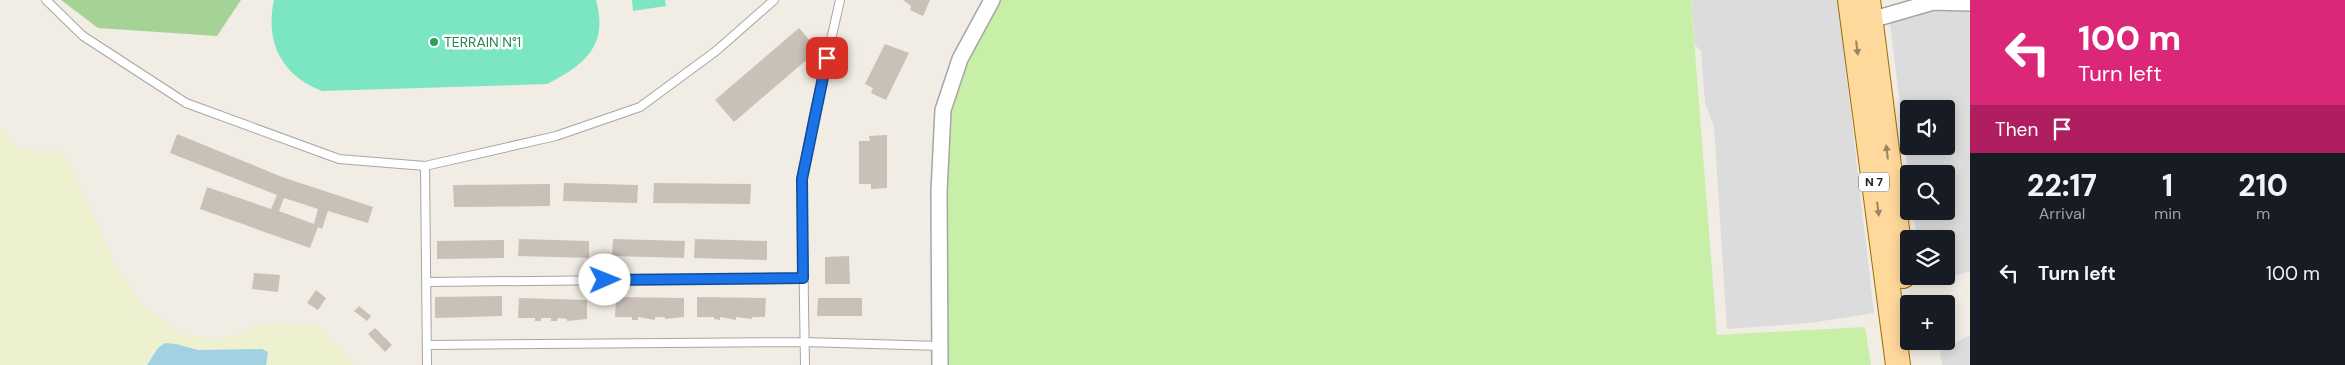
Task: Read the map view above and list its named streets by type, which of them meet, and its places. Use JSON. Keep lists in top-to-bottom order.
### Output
{
  "streets": {
    "main road": ["N 7"]
  },
  "places": ["TERRAIN N°1"],
  "page": {
    "turn": ["100 m", "Turn left"],
    "map_buttons": "+",
    "then": "Then",
    "eta": [
      "22:17",
      "Arrival",
      "1",
      "min",
      "210",
      "m"
    ],
    "list": [
      {
        "name": "Turn left",
        "value": "100 m"
      }
    ]
  }
}
